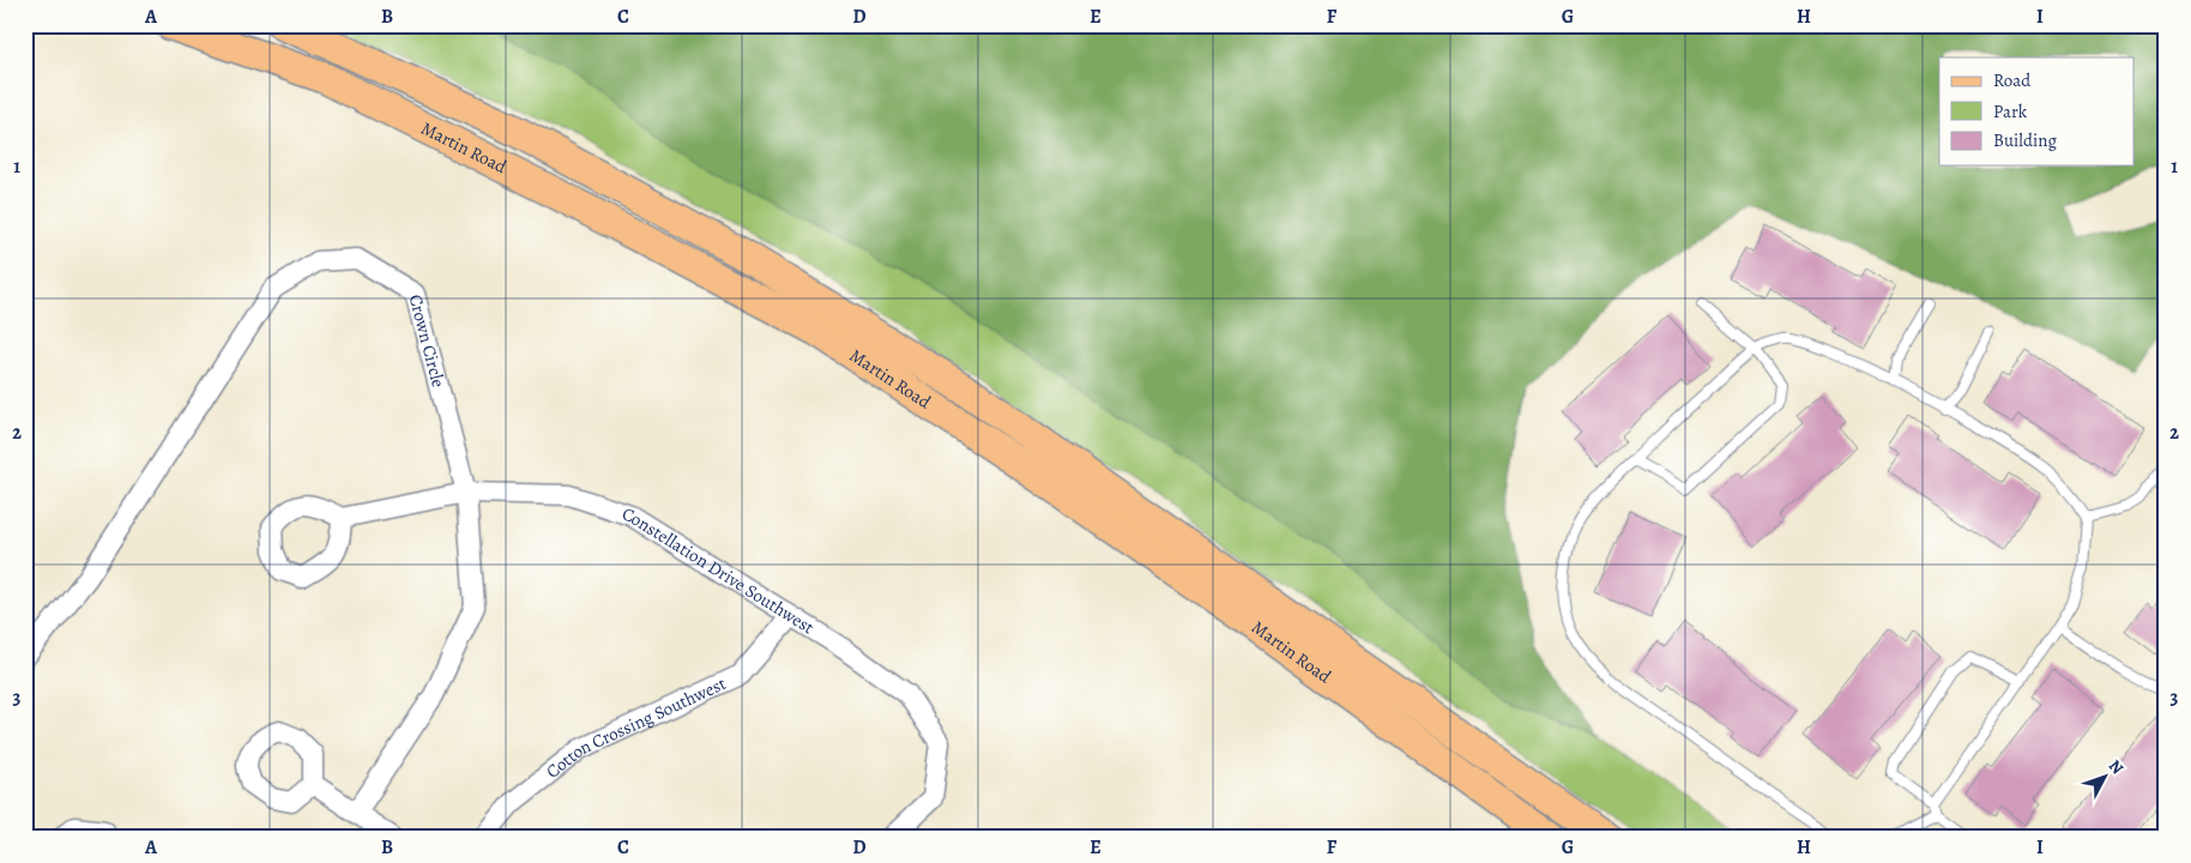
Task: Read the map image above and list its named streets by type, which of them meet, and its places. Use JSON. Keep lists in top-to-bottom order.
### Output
{
  "streets": {
    "main road": ["Martin Road"],
    "street": ["Crown Circle", "Constellation Drive Southwest", "Cotton Crossing Southwest"]
  },
  "crossings": [
    ["Crown Circle", "Constellation Drive Southwest"],
    ["Constellation Drive Southwest", "Cotton Crossing Southwest"]
  ],
  "legend": ["Road", "Park", "Building"],
  "north": "top right",
  "grid": {
    "columns": [
      "A",
      "B",
      "C",
      "D",
      "E",
      "F",
      "G",
      "H",
      "I"
    ],
    "rows": ["1", "2", "3"]
  }
}
